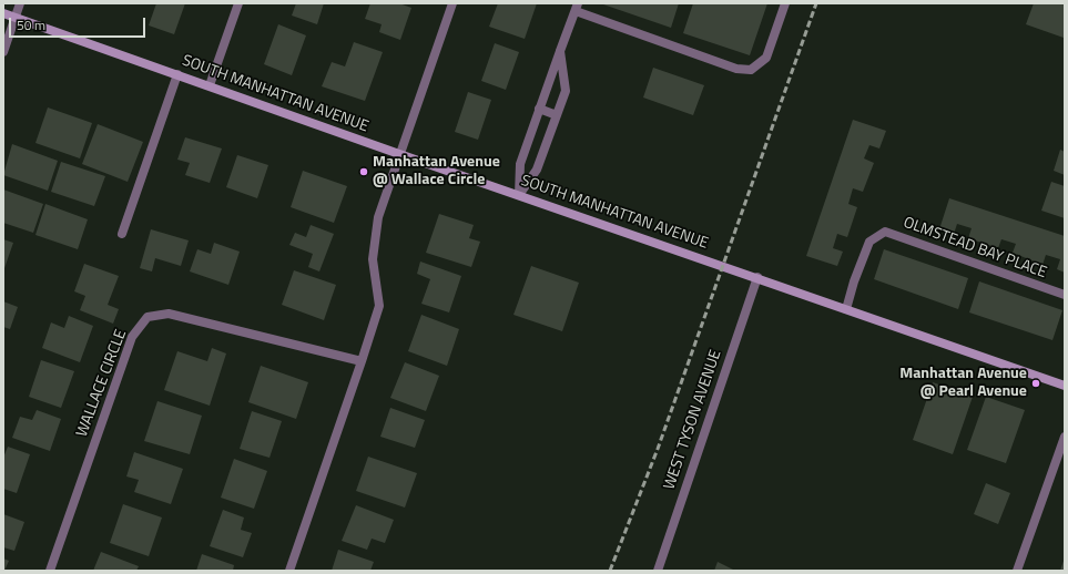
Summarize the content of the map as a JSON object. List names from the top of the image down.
{
  "streets": {
    "street": [
      "SOUTH MANHATTAN AVENUE",
      "OLMSTEAD BAY PLACE",
      "WALLACE CIRCLE",
      "WEST TYSON AVENUE"
    ]
  },
  "crossings": [
    ["SOUTH MANHATTAN AVENUE", "OLMSTEAD BAY PLACE"],
    ["SOUTH MANHATTAN AVENUE", "WEST TYSON AVENUE"]
  ],
  "places": ["Manhattan Avenue @ Wallace Circle", "Manhattan Avenue @ Pearl Avenue"],
  "scale_bar": "50 m"
}
